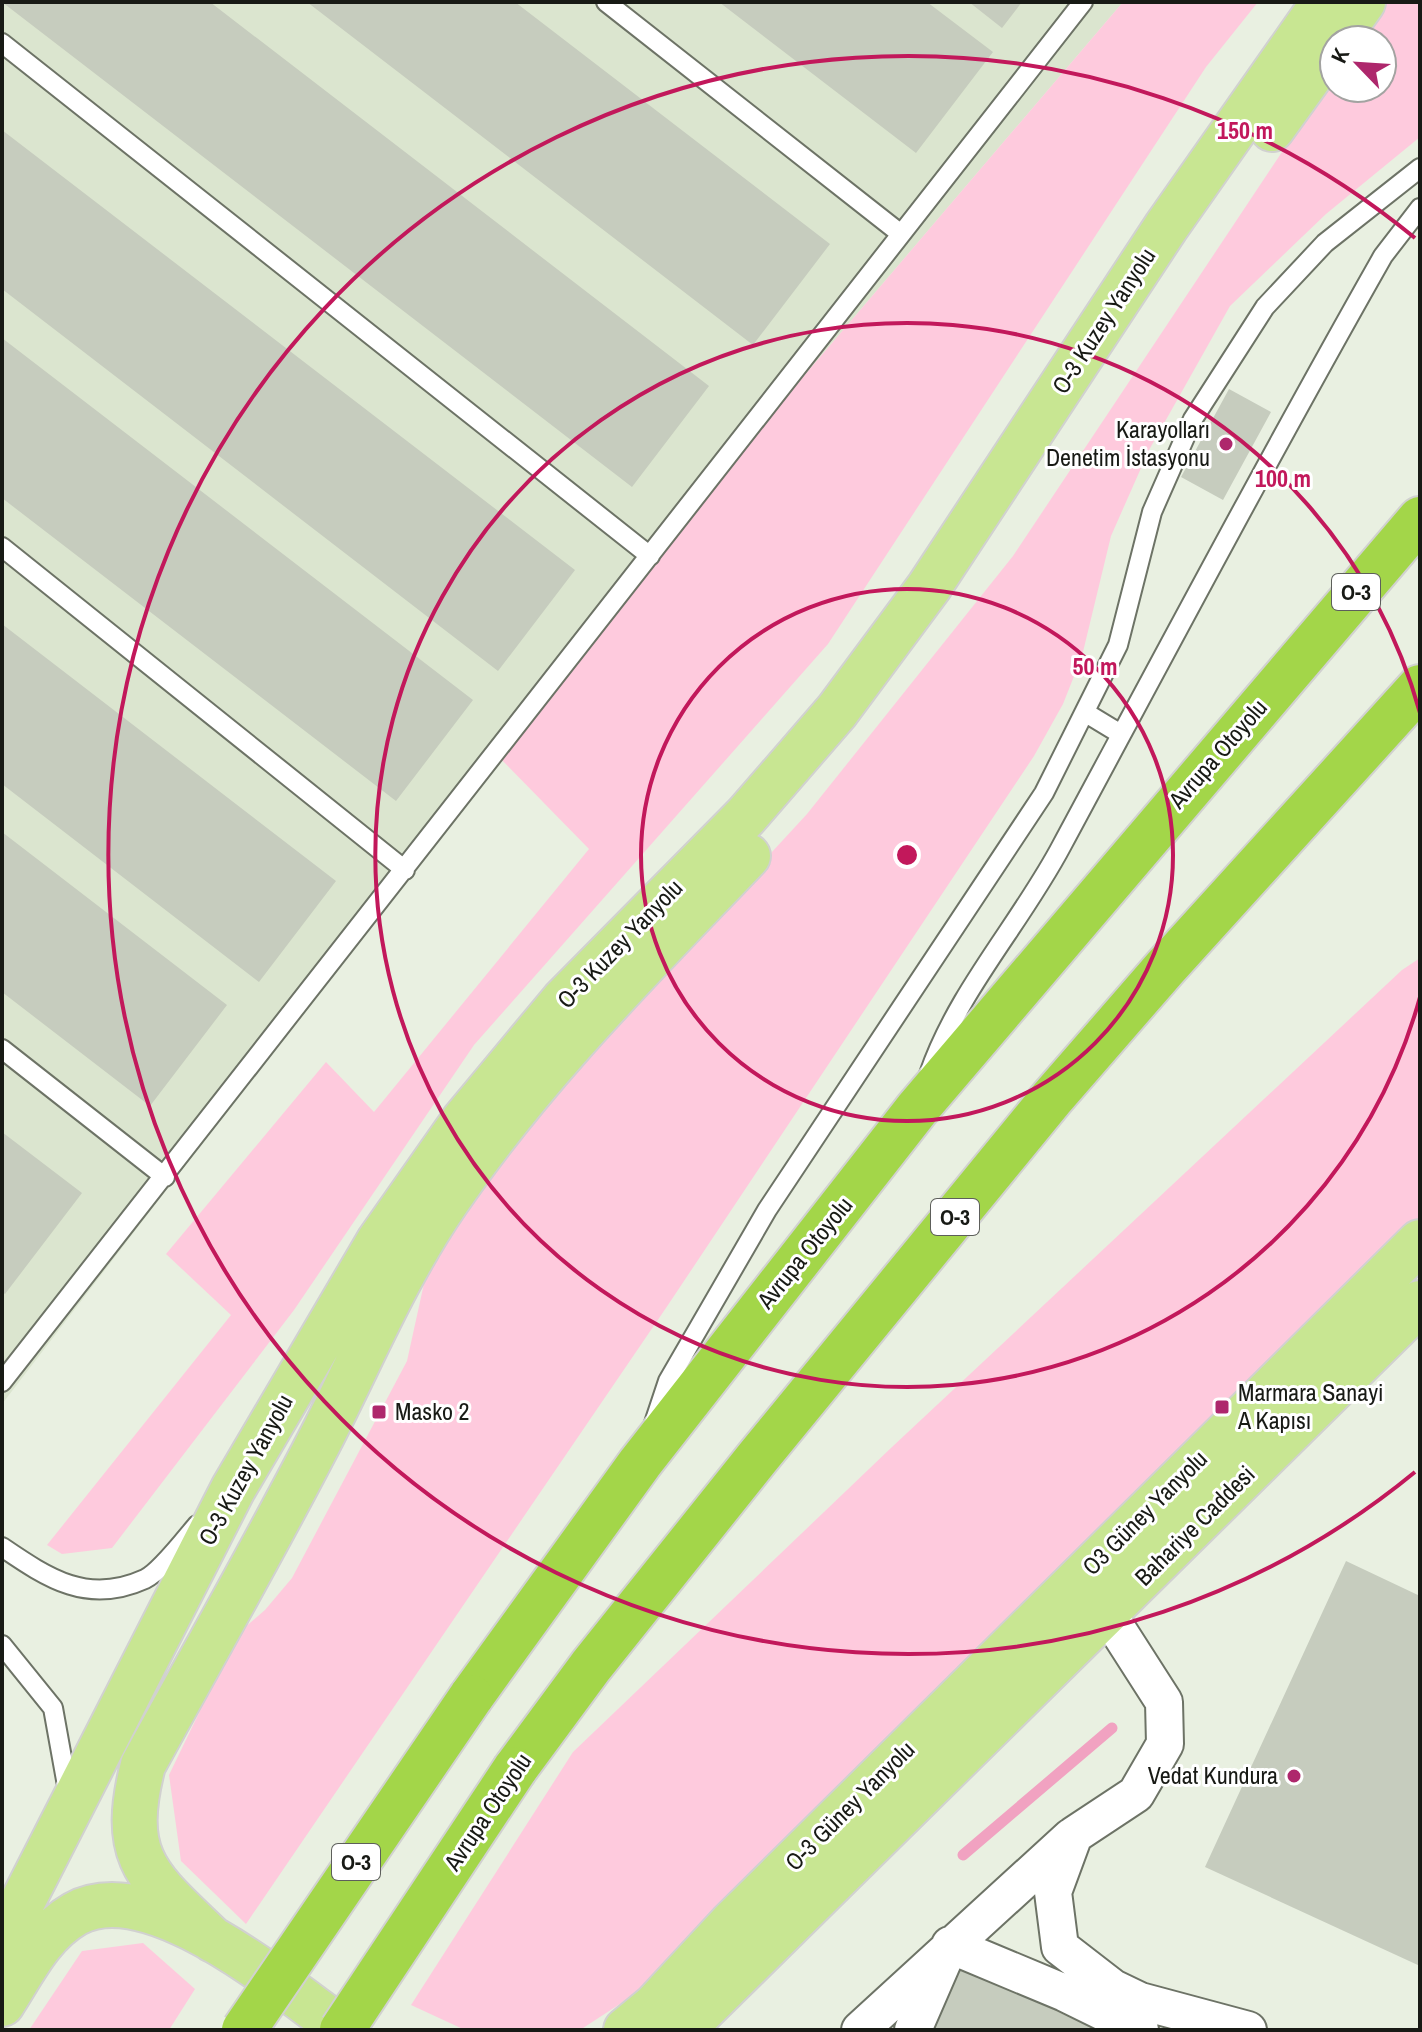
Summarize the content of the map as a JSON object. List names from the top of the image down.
{
  "streets": {
    "highway": ["O-3", "Avrupa Otoyolu"],
    "main road": [
      "O-3 Kuzey Yanyolu",
      "O3 Güney Yanyolu",
      "Bahariye Caddesi",
      "O-3 Güney Yanyolu"
    ]
  },
  "crossings": [
    ["O3 Güney Yanyolu", "O-3 Güney Yanyolu"],
    ["Bahariye Caddesi", "O-3 Güney Yanyolu"]
  ],
  "places": {
    "other": ["Karayolları Denetim İstasyonu", "Vedat Kundura"],
    "transit": ["Marmara Sanayi A Kapısı", "Masko 2"]
  },
  "north": "top left",
  "rings": ["150 m", "100 m", "50 m"]
}
